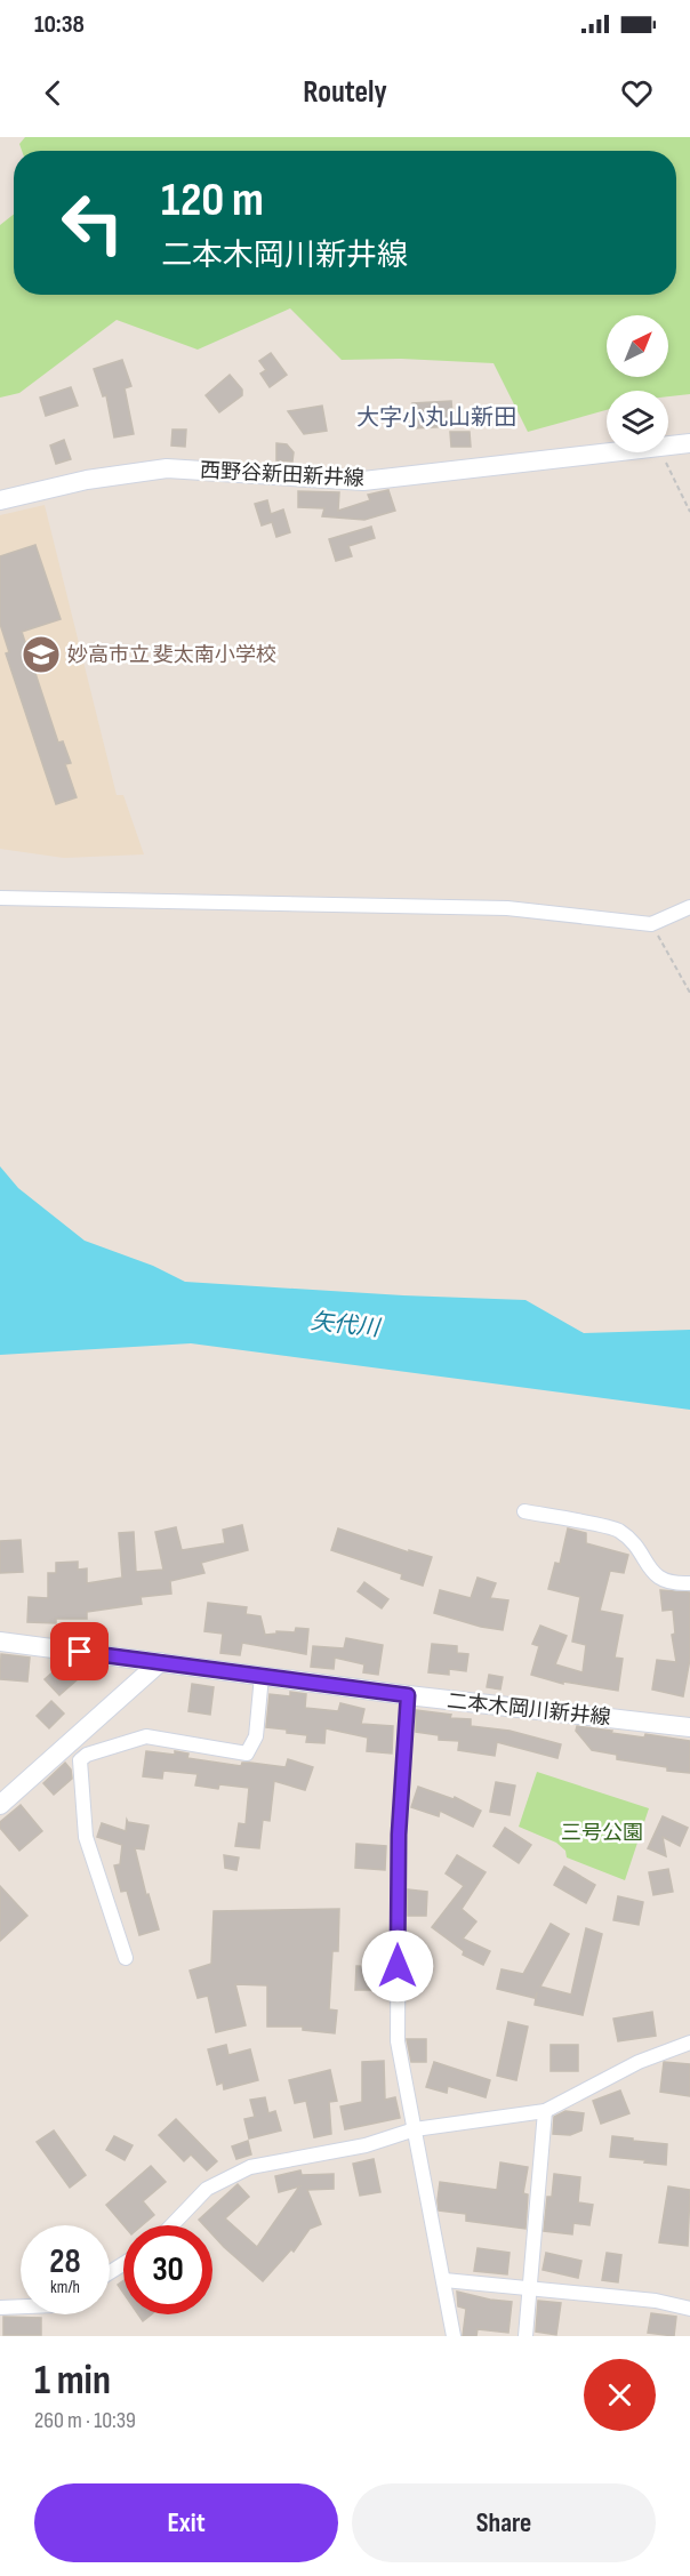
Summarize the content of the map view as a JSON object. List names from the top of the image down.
{
  "streets": {
    "main road": ["西野谷新田新井線", "二本木岡川新井線"]
  },
  "districts": ["大字小丸山新田"],
  "water": ["矢代川"],
  "parks": ["三号公園"],
  "places": {
    "school or university": ["妙高市立 斐太南小学校"]
  },
  "north": "top right",
  "page": {
    "status": "10:38",
    "header": "Routely",
    "turn": ["120 m", "二本木岡川新井線"],
    "speed": "28 km/h",
    "limit": "30",
    "heading": ["1 min", "260 m · 10:39"],
    "buttons": ["Exit", "Share"]
  }
}
